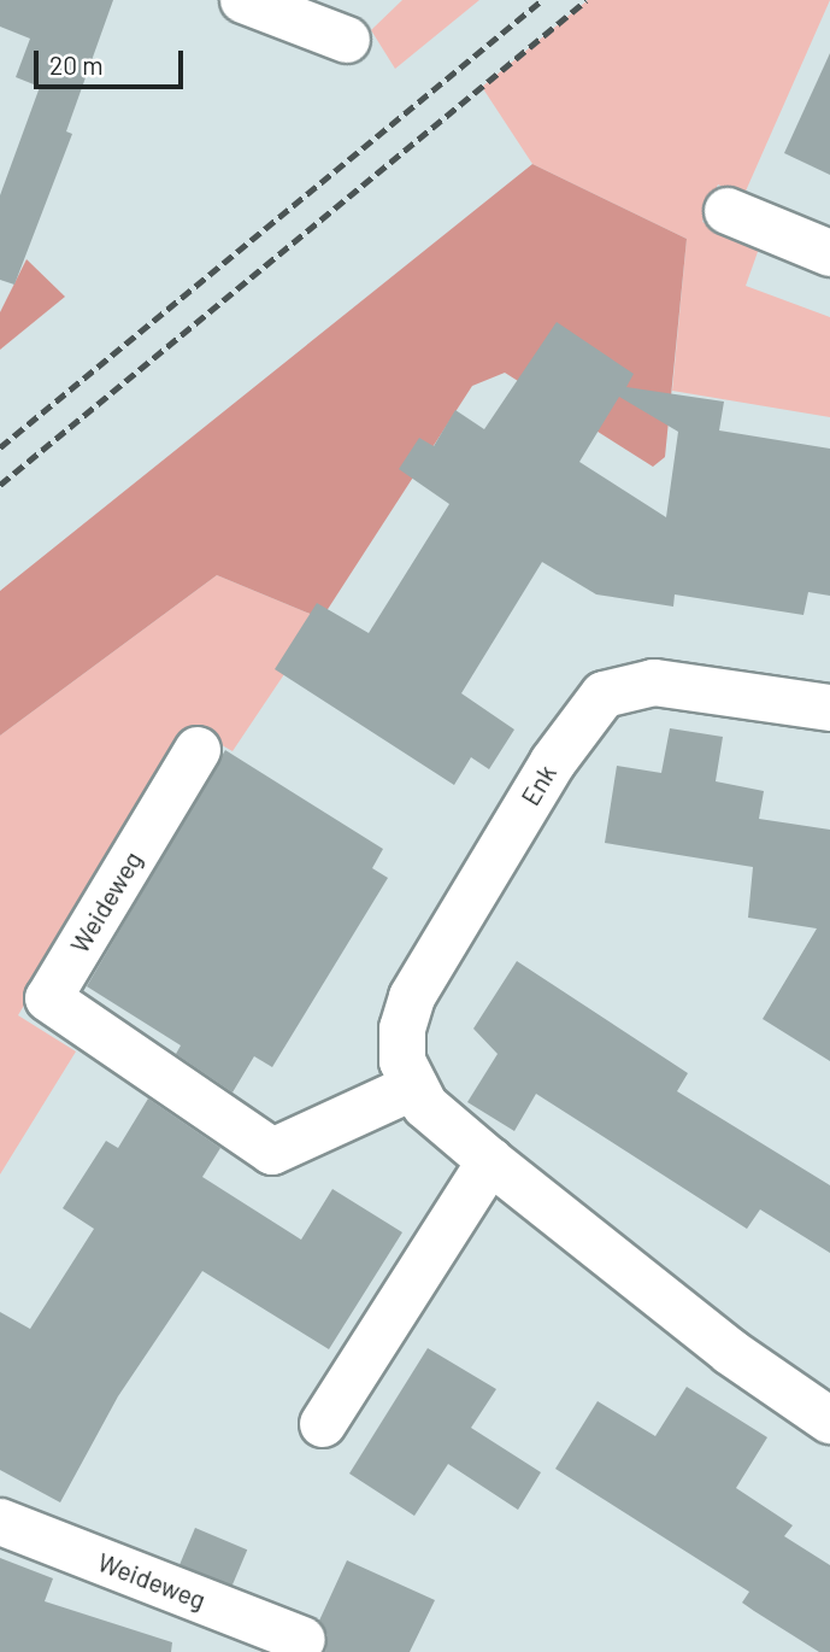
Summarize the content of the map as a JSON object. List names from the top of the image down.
{
  "streets": {
    "street": ["Enk", "Weideweg"]
  },
  "crossings": [
    ["Enk", "Weideweg"]
  ],
  "scale_bar": "20 m"
}
